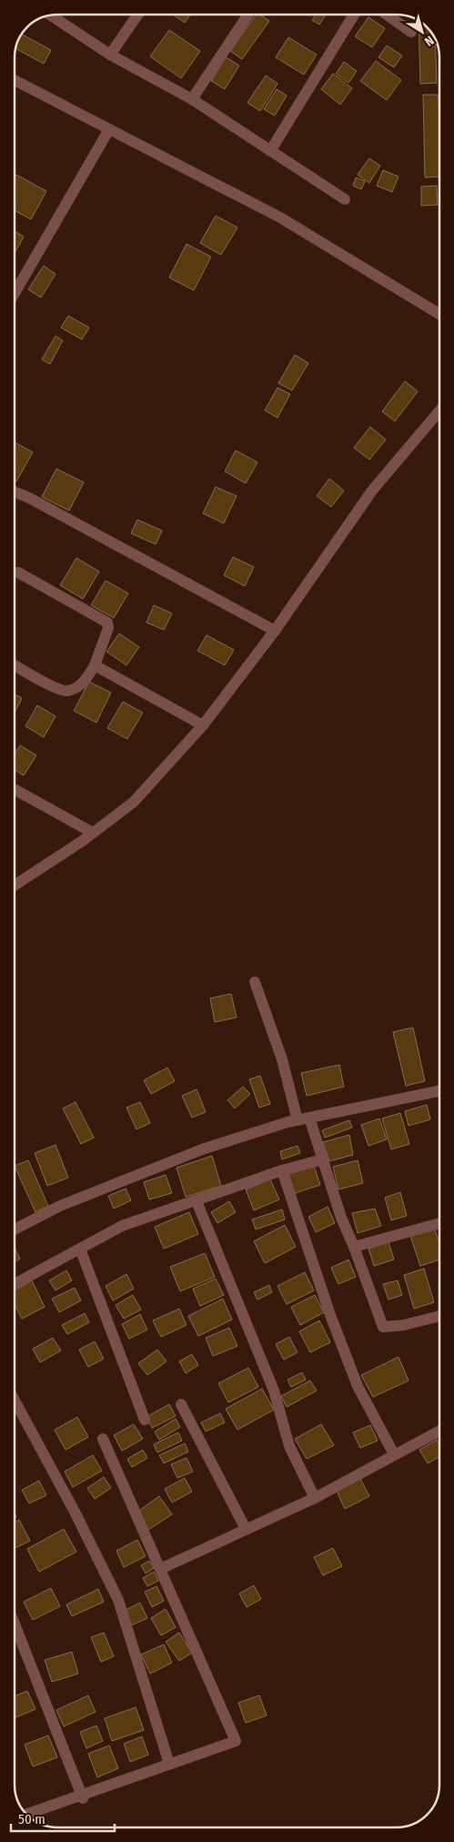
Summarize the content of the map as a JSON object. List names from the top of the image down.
{
  "scale_bar": "50 m",
  "north": "bottom right"
}
